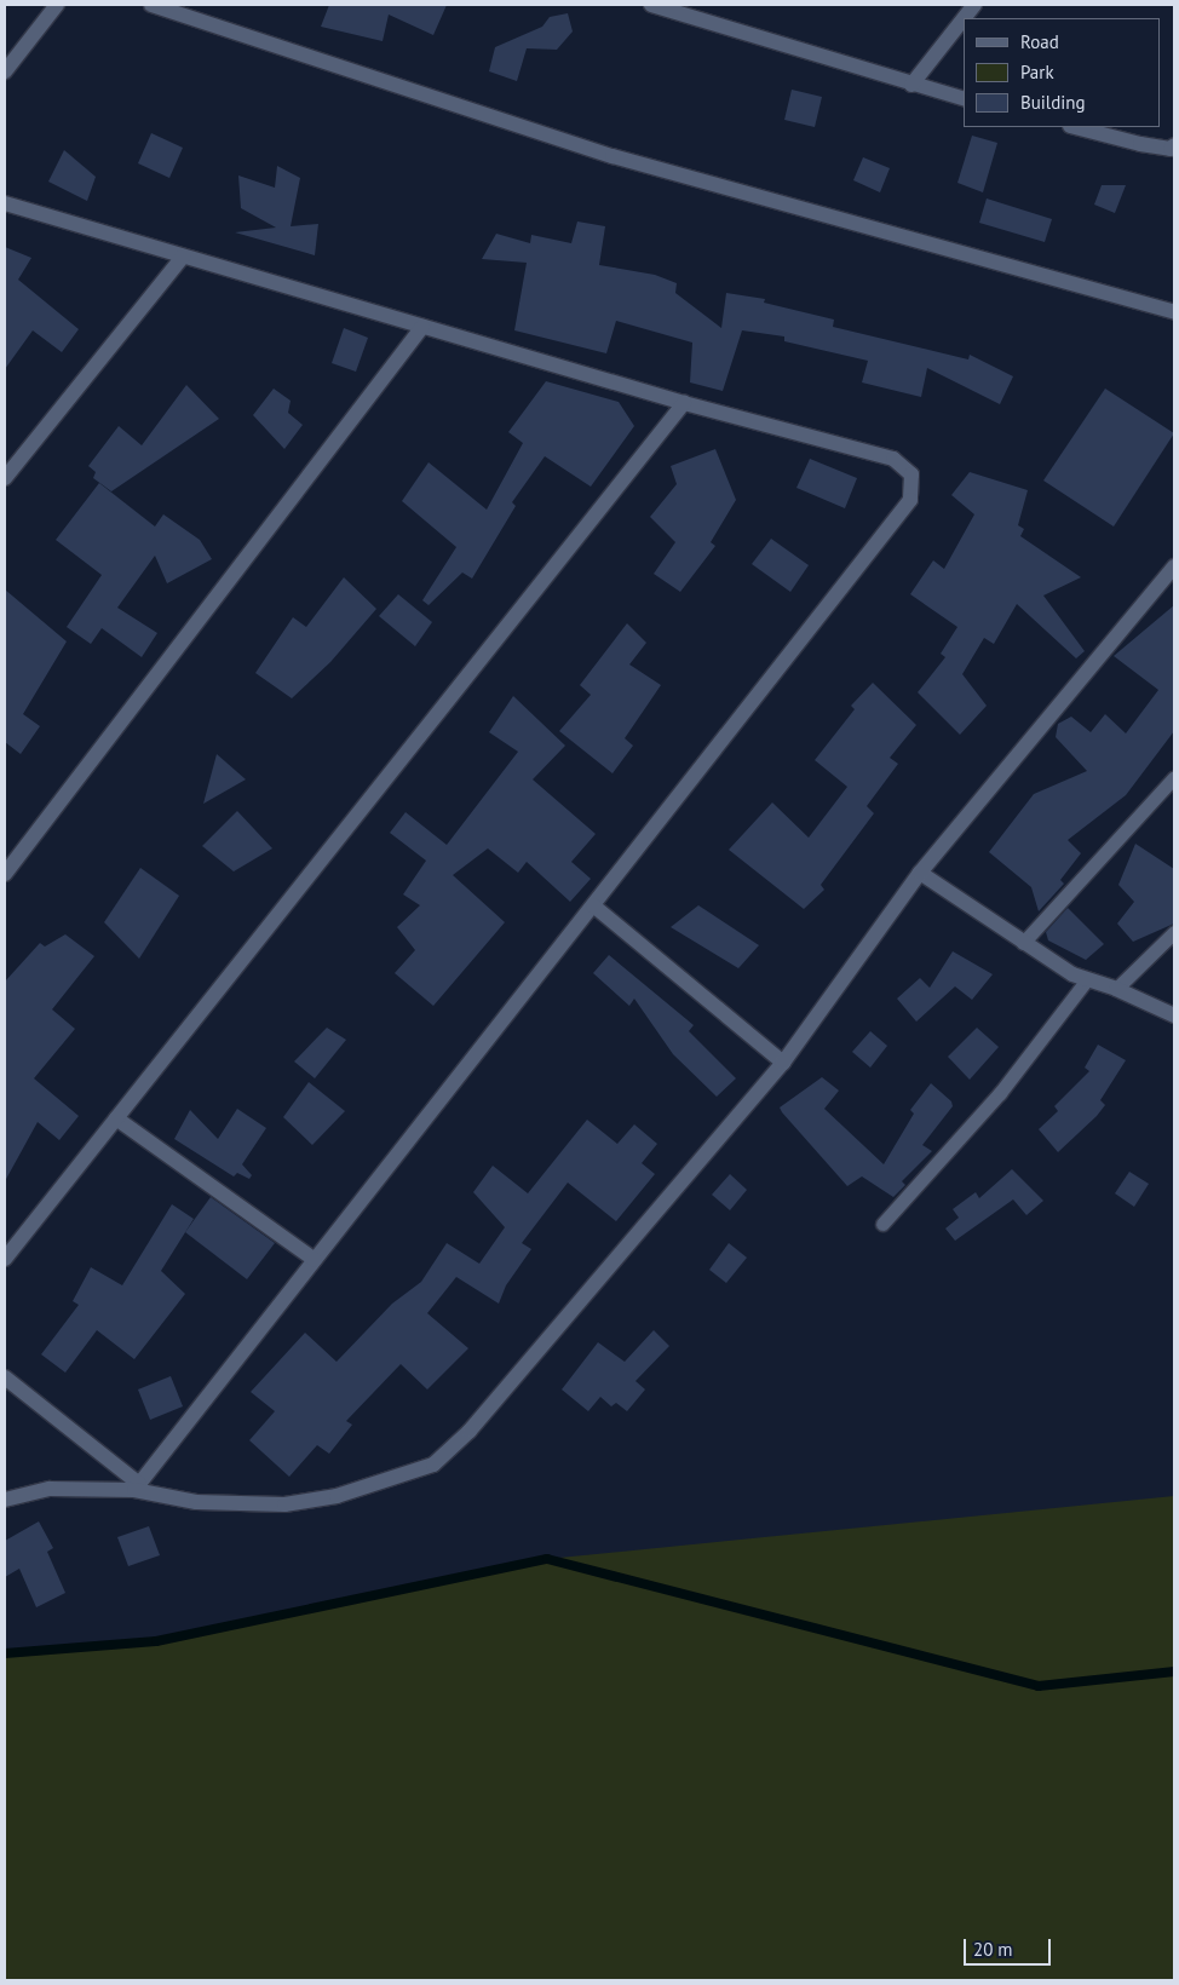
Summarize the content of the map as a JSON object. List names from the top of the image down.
{
  "legend": ["Road", "Park", "Building"],
  "scale_bar": "20 m"
}
